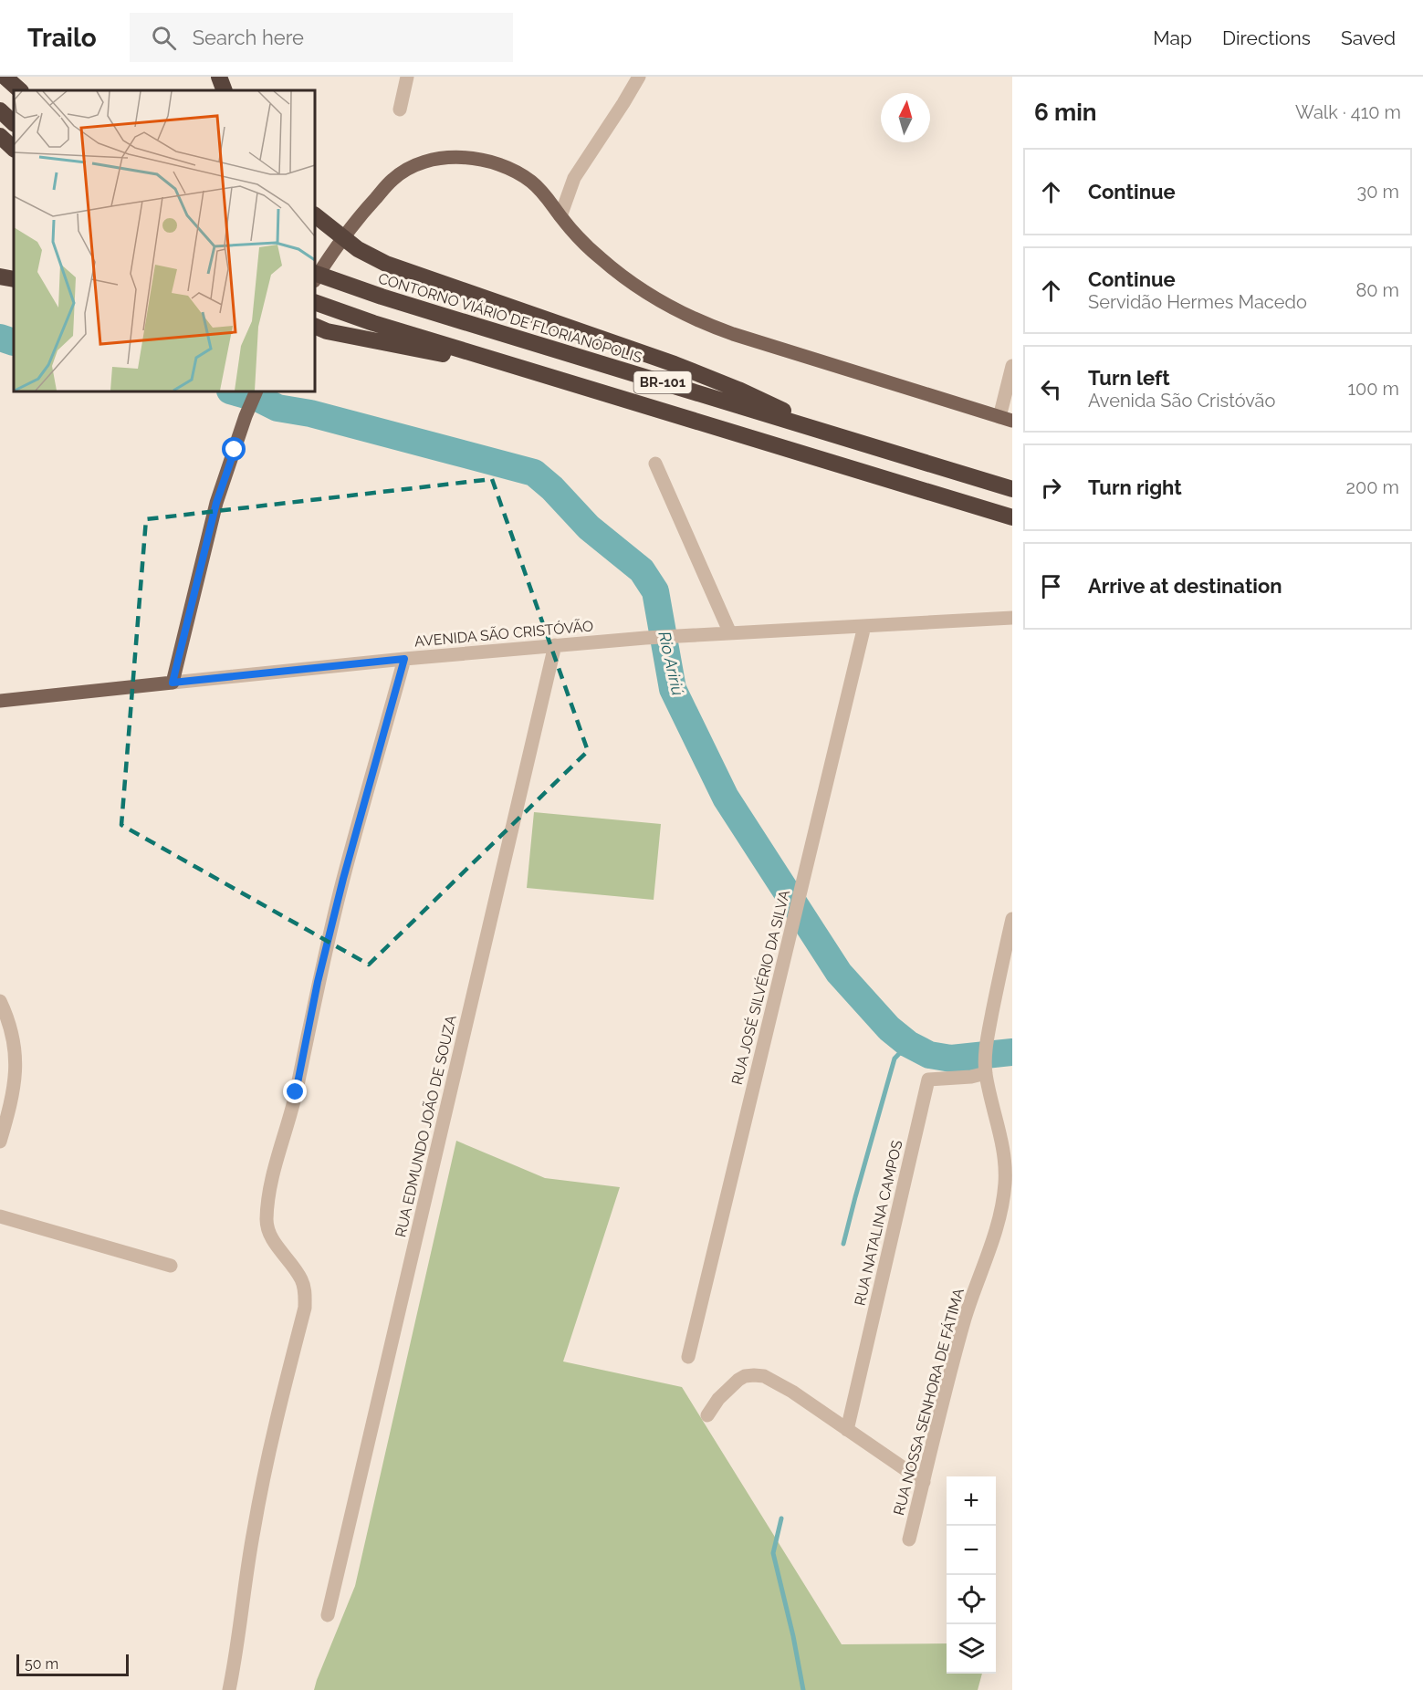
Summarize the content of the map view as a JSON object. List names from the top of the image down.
{
  "streets": {
    "highway": ["CONTORNO VIÁRIO DE FLORIANÓPOLIS", "BR-101"],
    "main road": ["AVENIDA SÃO CRISTÓVÃO"],
    "street": [
      "RUA JOSÉ SILVÉRIO DA SILVA",
      "RUA EDMUNDO JOÃO DE SOUZA",
      "RUA NATALINA CAMPOS",
      "RUA NOSSA SENHORA DE FÁTIMA"
    ]
  },
  "crossings": [
    ["AVENIDA SÃO CRISTÓVÃO", "RUA JOSÉ SILVÉRIO DA SILVA"],
    ["AVENIDA SÃO CRISTÓVÃO", "RUA EDMUNDO JOÃO DE SOUZA"],
    ["RUA NATALINA CAMPOS", "RUA NOSSA SENHORA DE FÁTIMA"]
  ],
  "water": ["Rio Aririú"],
  "scale_bar": "50 m",
  "north": "top",
  "page": {
    "header": "Trailo",
    "search": "Search here",
    "nav": ["Map", "Directions", "Saved"],
    "heading": ["6 min", "Walk · 410 m"],
    "list": [
      ["Continue", "30 m"],
      ["Continue", "Servidão Hermes Macedo", "80 m"],
      ["Turn left", "Avenida São Cristóvão", "100 m"],
      ["Turn right", "200 m"],
      "Arrive at destination"
    ],
    "map_buttons": ["+", "−"],
    "scale": "50 m"
  }
}
